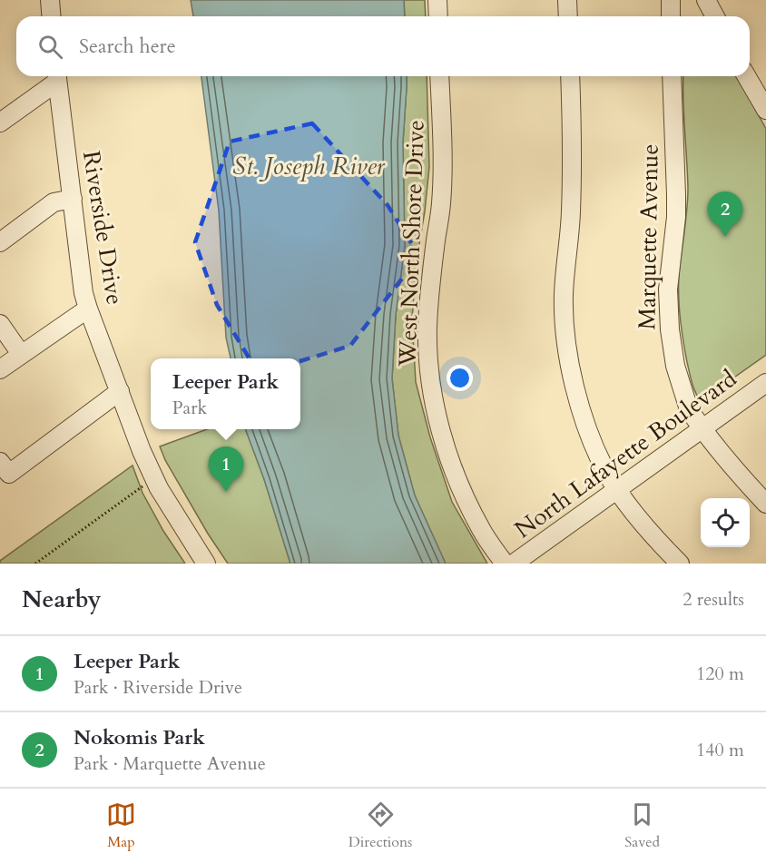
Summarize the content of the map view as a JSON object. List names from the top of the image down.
{
  "streets": {
    "street": [
      "Riverside Drive",
      "Marquette Avenue",
      "West North Shore Drive",
      "North Lafayette Boulevard"
    ]
  },
  "crossings": [
    ["Marquette Avenue", "North Lafayette Boulevard"]
  ],
  "water": ["St. Joseph River"],
  "page": {
    "search": "Search here",
    "pins": ["2", "1"],
    "popup": ["Leeper Park", "Park"],
    "heading": ["Nearby", "2 results"],
    "list": [
      {
        "mark": "1",
        "name": "Leeper Park",
        "note": "Park · Riverside Drive",
        "value": "120 m"
      },
      {
        "mark": "2",
        "name": "Nokomis Park",
        "note": "Park · Marquette Avenue",
        "value": "140 m"
      }
    ],
    "nav": ["Map", "Directions", "Saved"]
  }
}
